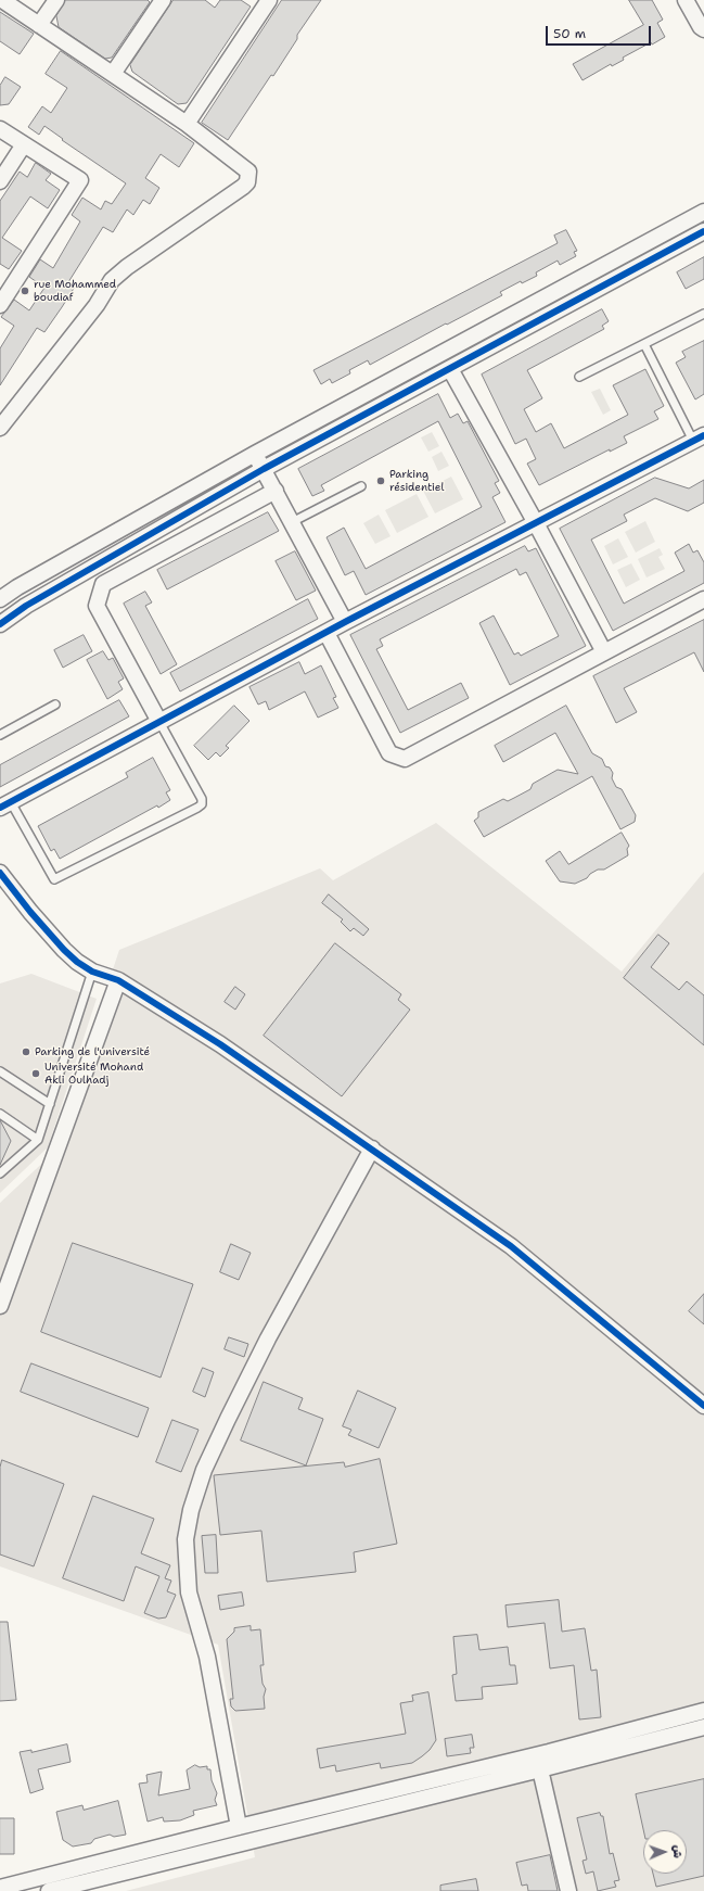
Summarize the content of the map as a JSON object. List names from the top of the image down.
{
  "places": [
    "rue Mohammed boudiaf",
    "Parking résidentiel",
    "Parking de l'université",
    "Université Mohand Akli Oulhadj"
  ],
  "scale_bar": "50 m",
  "north": "right"
}
